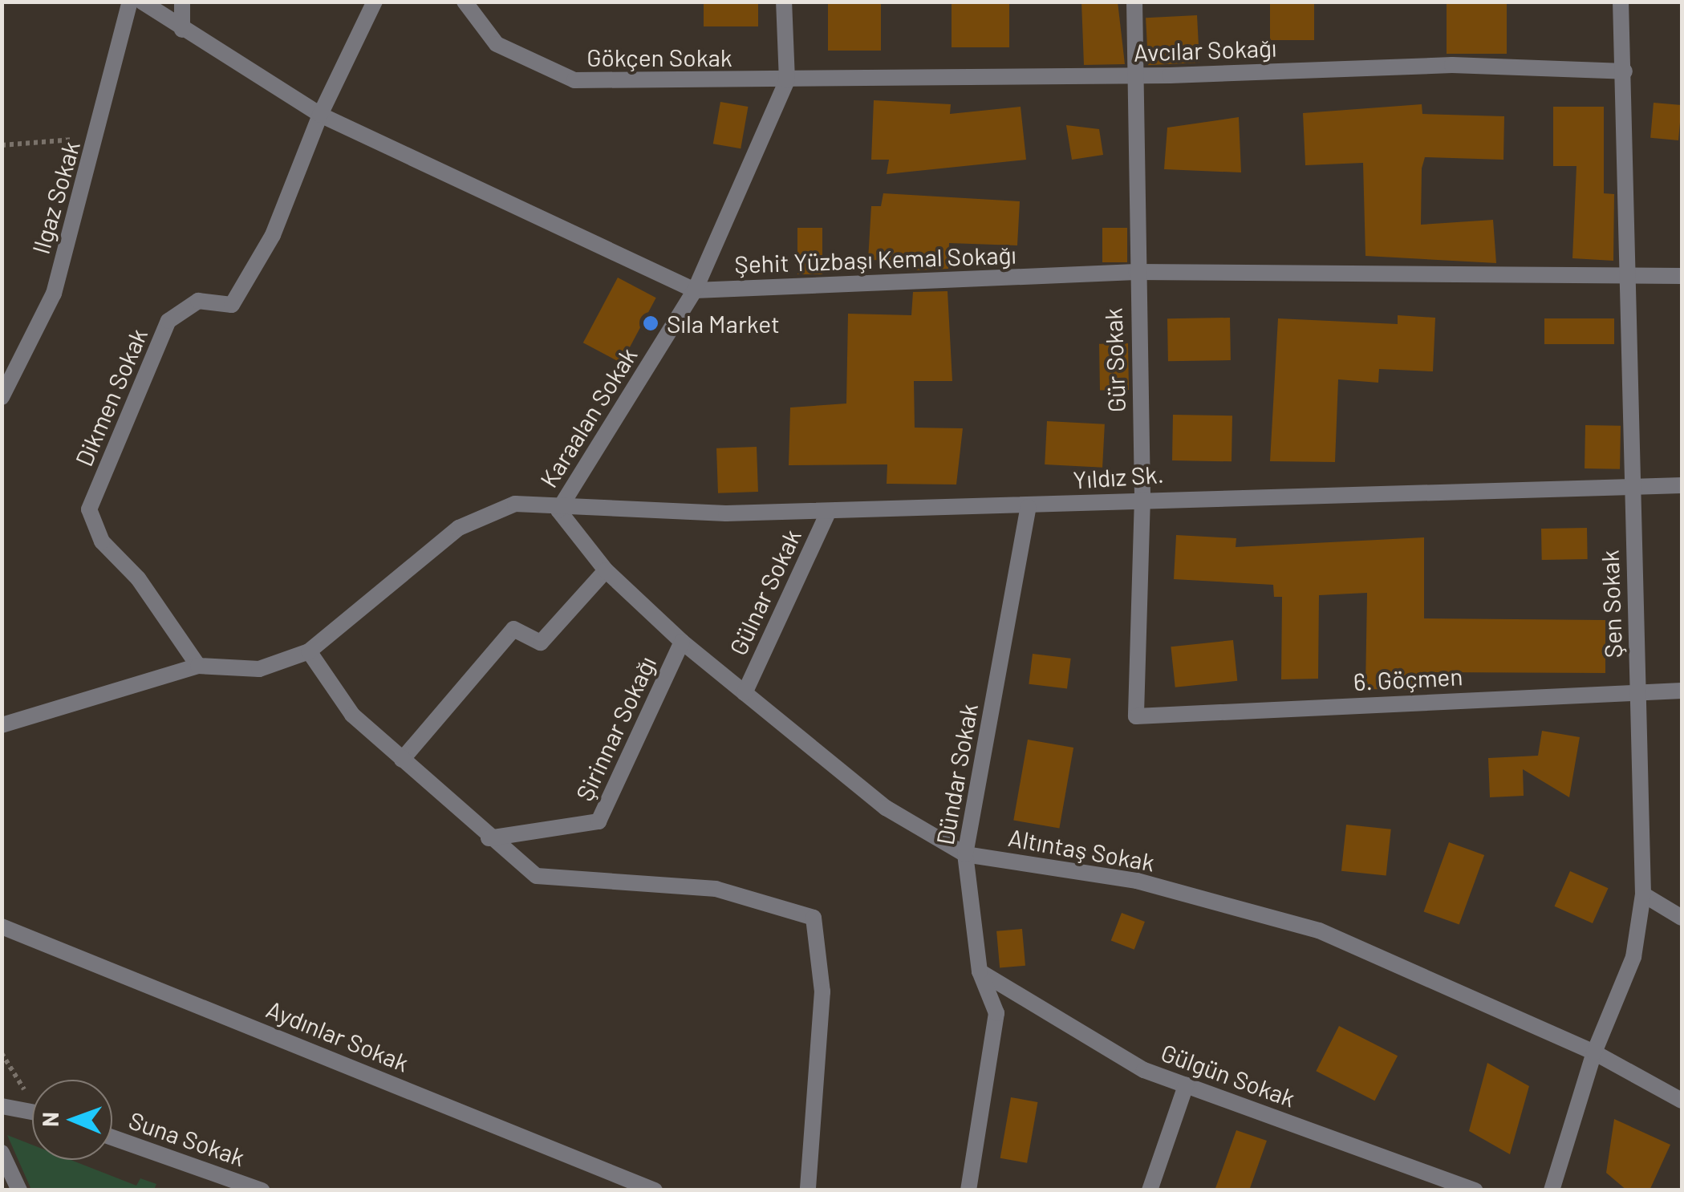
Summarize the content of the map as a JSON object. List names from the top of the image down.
{
  "streets": {
    "street": [
      "Avcılar Sokağı",
      "Gökçen Sokak",
      "Ilgaz Sokak",
      "Şehit Yüzbaşı Kemal Sokağı",
      "Gür Sokak",
      "Dikmen Sokak",
      "Karaalan Sokak",
      "Yıldız Sk.",
      "Gülnar Sokak",
      "Şen Sokak",
      "6. Göçmen",
      "Şirinnar Sokağı",
      "Dündar Sokak",
      "Altıntaş Sokak",
      "Aydınlar Sokak",
      "Gülgün Sokak",
      "Suna Sokak"
    ]
  },
  "crossings": [
    ["Avcılar Sokağı", "Gökçen Sokak"],
    ["Avcılar Sokağı", "Gür Sokak"],
    ["Avcılar Sokağı", "Karaalan Sokak"],
    ["Avcılar Sokağı", "Şen Sokak"],
    ["Gökçen Sokak", "Karaalan Sokak"],
    ["Şehit Yüzbaşı Kemal Sokağı", "Gür Sokak"],
    ["Şehit Yüzbaşı Kemal Sokağı", "Dikmen Sokak"],
    ["Şehit Yüzbaşı Kemal Sokağı", "Karaalan Sokak"],
    ["Şehit Yüzbaşı Kemal Sokağı", "Şen Sokak"],
    ["Gür Sokak", "Yıldız Sk."],
    ["Gür Sokak", "6. Göçmen"],
    ["Dikmen Sokak", "Karaalan Sokak"],
    ["Karaalan Sokak", "Yıldız Sk."],
    ["Karaalan Sokak", "Altıntaş Sokak"],
    ["Yıldız Sk.", "Gülnar Sokak"],
    ["Yıldız Sk.", "Şen Sokak"],
    ["Yıldız Sk.", "Dündar Sokak"],
    ["Yıldız Sk.", "Altıntaş Sokak"],
    ["Gülnar Sokak", "Altıntaş Sokak"],
    ["Şen Sokak", "6. Göçmen"],
    ["Şen Sokak", "Altıntaş Sokak"],
    ["Şirinnar Sokağı", "Altıntaş Sokak"],
    ["Dündar Sokak", "Altıntaş Sokak"],
    ["Dündar Sokak", "Gülgün Sokak"]
  ],
  "places": ["Sıla Market"],
  "north": "left"
}
